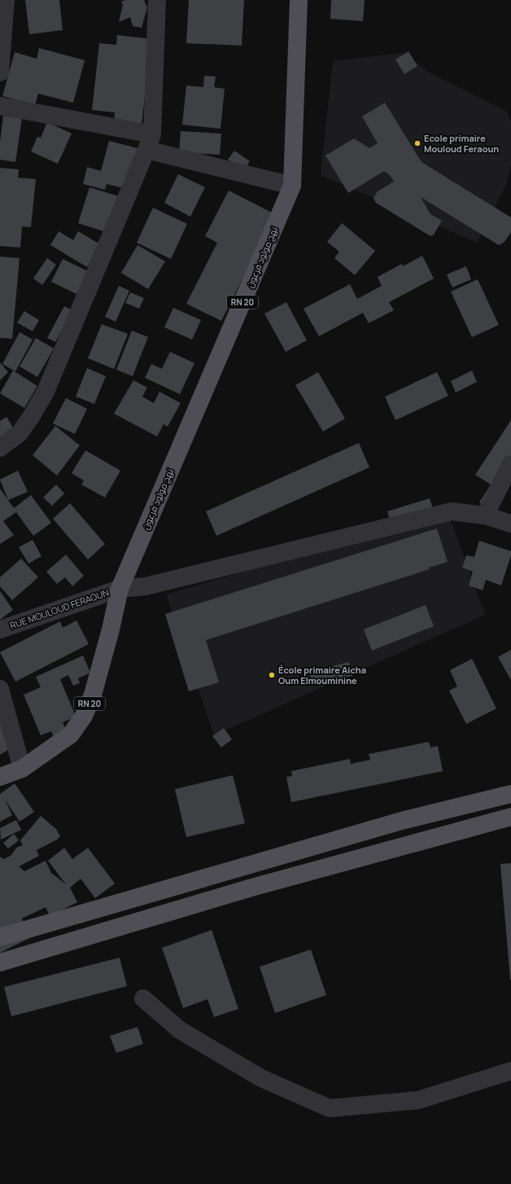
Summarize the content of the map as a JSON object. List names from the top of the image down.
{
  "streets": {
    "main road": ["نهج مولود فرعون", "RN 20"],
    "street": ["RUE MOULOUD FERAOUN"]
  },
  "crossings": [
    ["نهج مولود فرعون", "RN 20"],
    ["نهج مولود فرعون", "RUE MOULOUD FERAOUN"],
    ["RN 20", "RUE MOULOUD FERAOUN"]
  ],
  "places": ["Ecole primaire Mouloud Feraoun", "École primaire Aicha Oum Elmouminine"]
}
